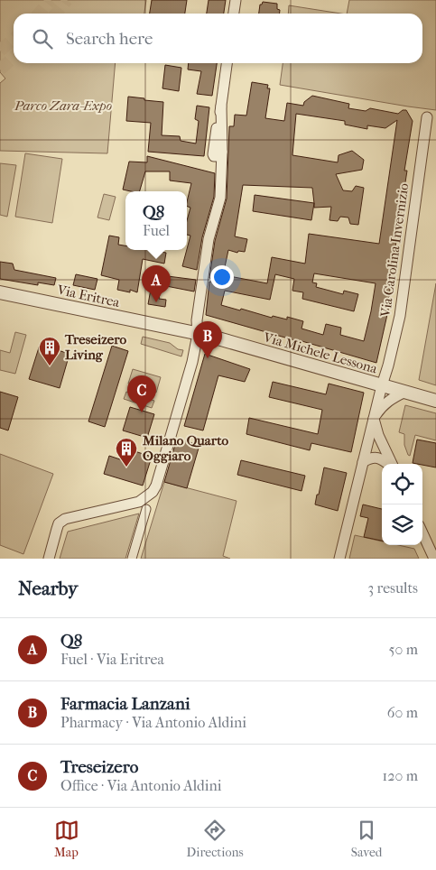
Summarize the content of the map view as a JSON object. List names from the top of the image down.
{
  "streets": {
    "street": ["Via Carolina Invernizio", "Via Eritrea", "Via Michele Lessona"]
  },
  "crossings": [
    ["Via Carolina Invernizio", "Via Michele Lessona"],
    ["Via Eritrea", "Via Michele Lessona"]
  ],
  "parks": ["Parco Zara-Expo"],
  "places": {
    "building": ["Treseizero Living", "Milano Quarto Oggiaro"]
  },
  "page": {
    "search": "Search here",
    "popup": ["Q8", "Fuel"],
    "pins": ["A", "B", "C"],
    "heading": ["Nearby", "3 results"],
    "list": [
      {
        "mark": "A",
        "name": "Q8",
        "note": "Fuel · Via Eritrea",
        "value": "50 m"
      },
      {
        "mark": "B",
        "name": "Farmacia Lanzani",
        "note": "Pharmacy · Via Antonio Aldini",
        "value": "60 m"
      },
      {
        "mark": "C",
        "name": "Treseizero",
        "note": "Office · Via Antonio Aldini",
        "value": "120 m"
      }
    ],
    "nav": ["Map", "Directions", "Saved"]
  }
}
